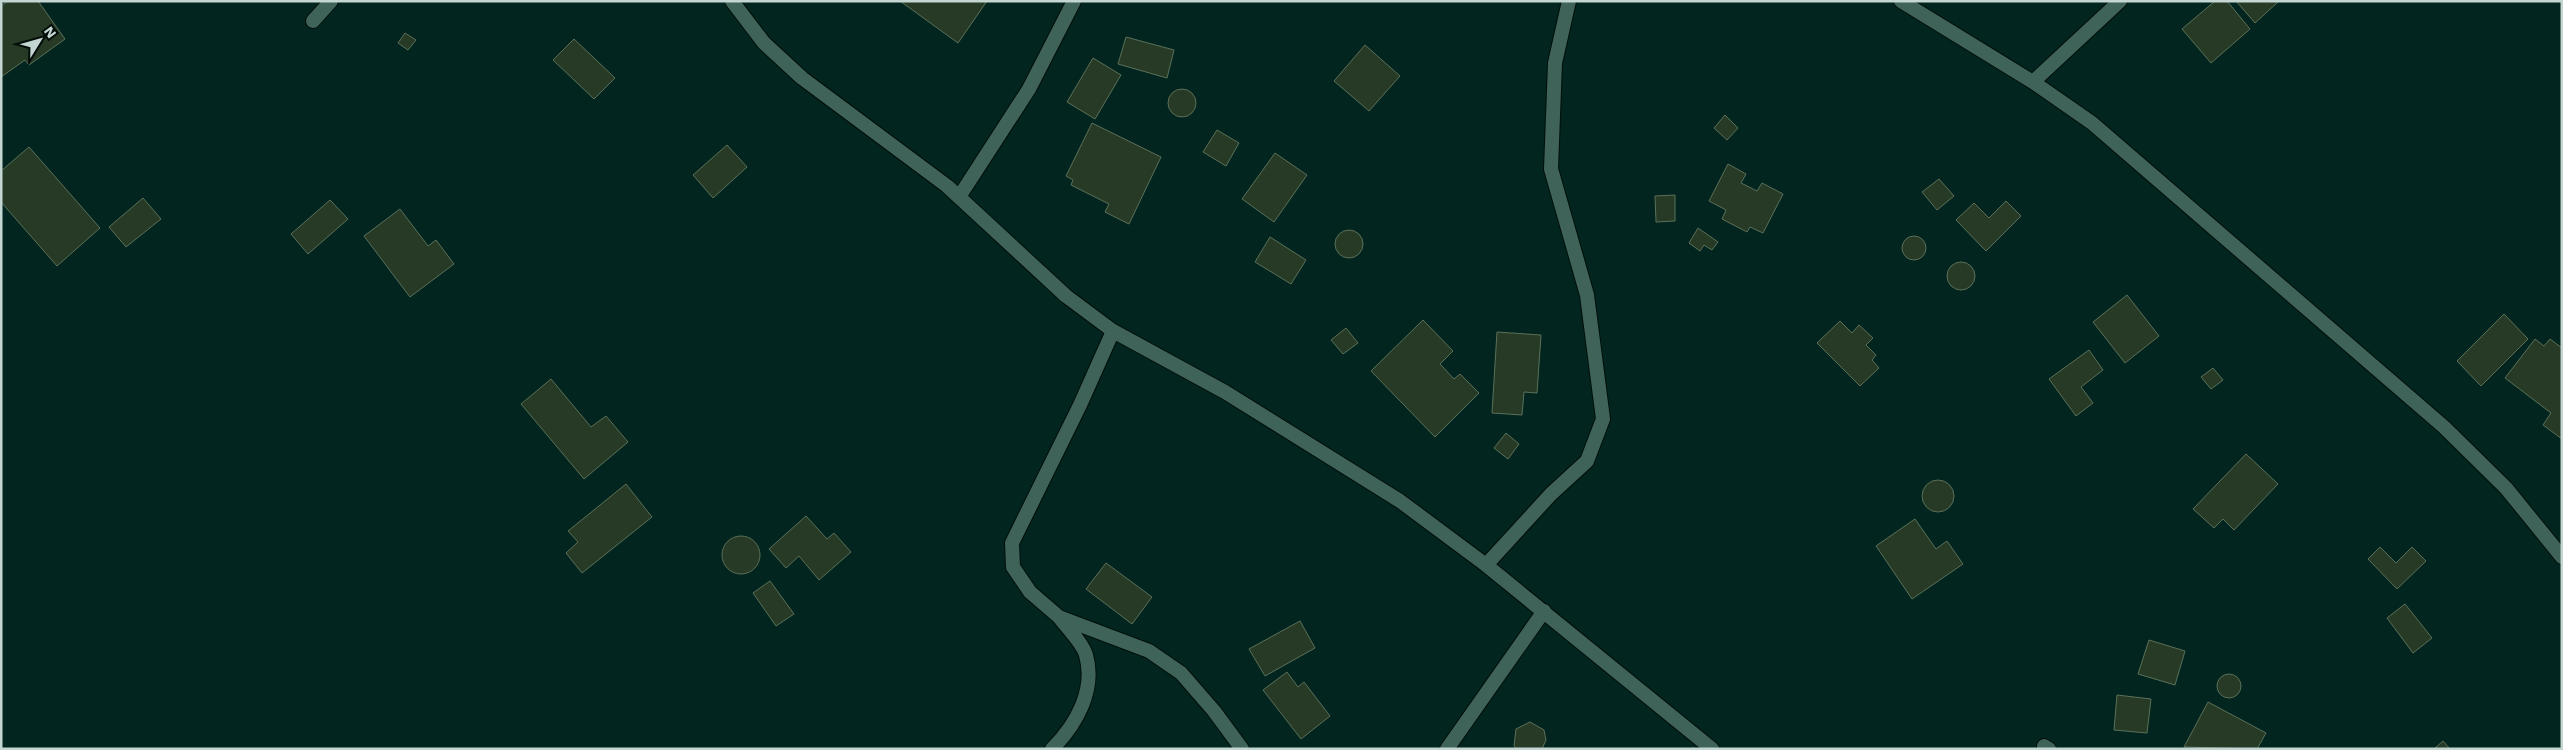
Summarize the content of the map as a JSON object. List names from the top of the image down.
{
  "north": "top right"
}
